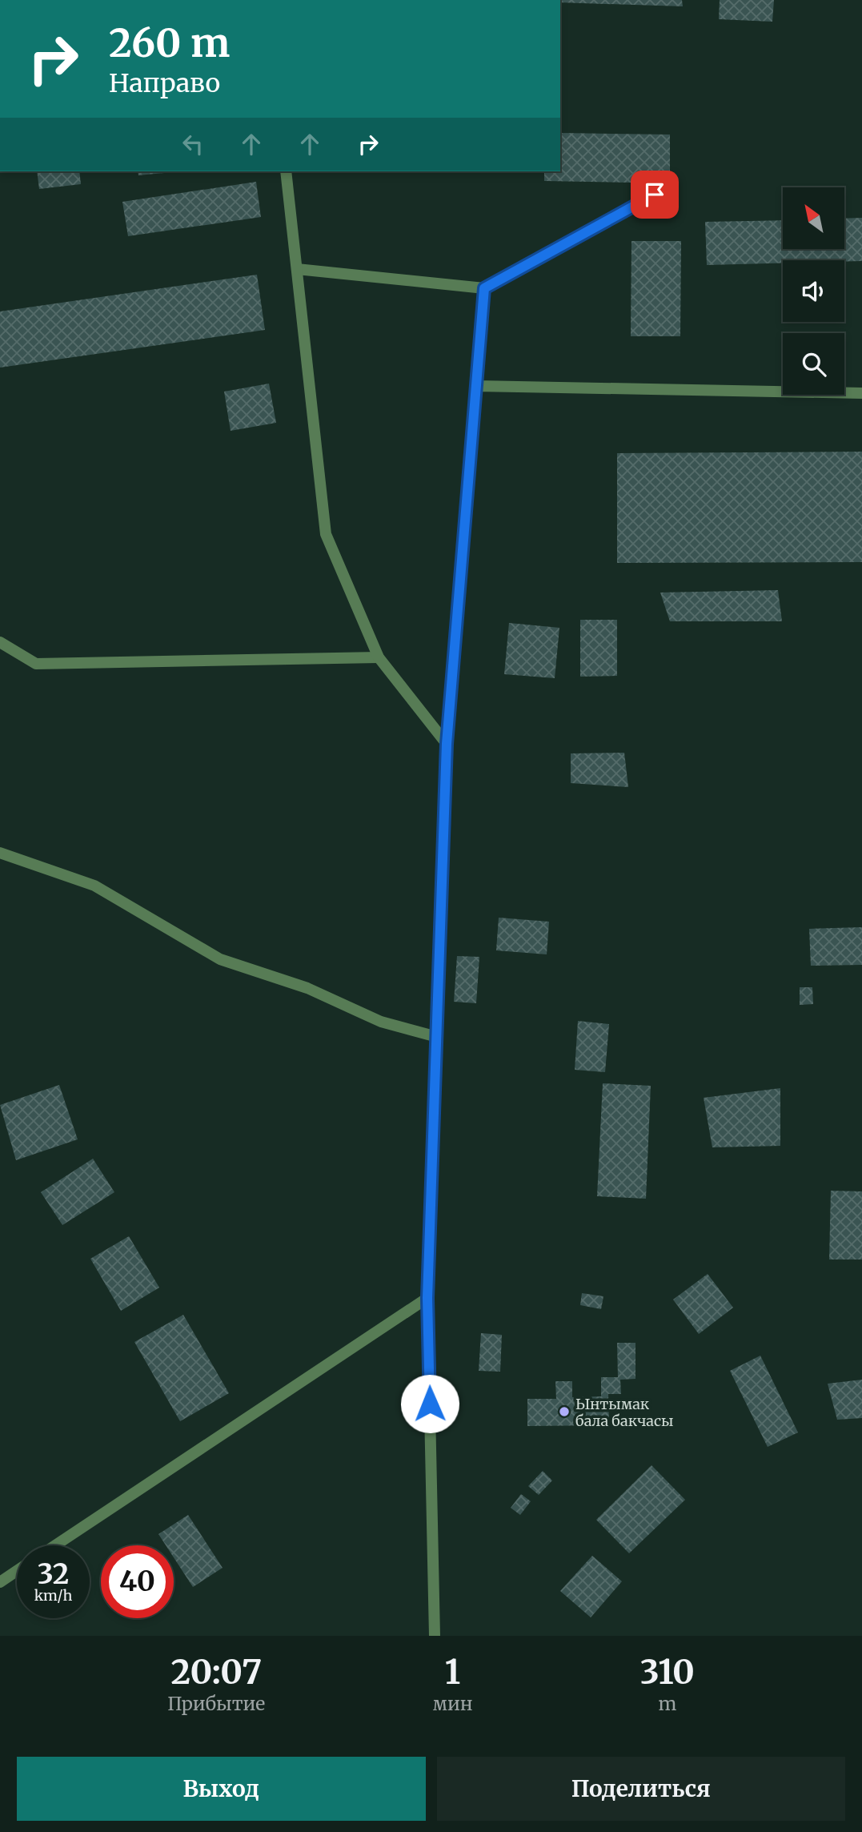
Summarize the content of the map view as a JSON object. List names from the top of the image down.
{
  "places": ["Ынтымак бала бакчасы"],
  "north": "top left",
  "page": {
    "turn": ["260 m", "Направо"],
    "speed": "32 km/h",
    "limit": "40",
    "eta": [
      "20:07",
      "Прибытие",
      "1",
      "мин",
      "310",
      "m"
    ],
    "buttons": ["Выход", "Поделиться"]
  }
}
